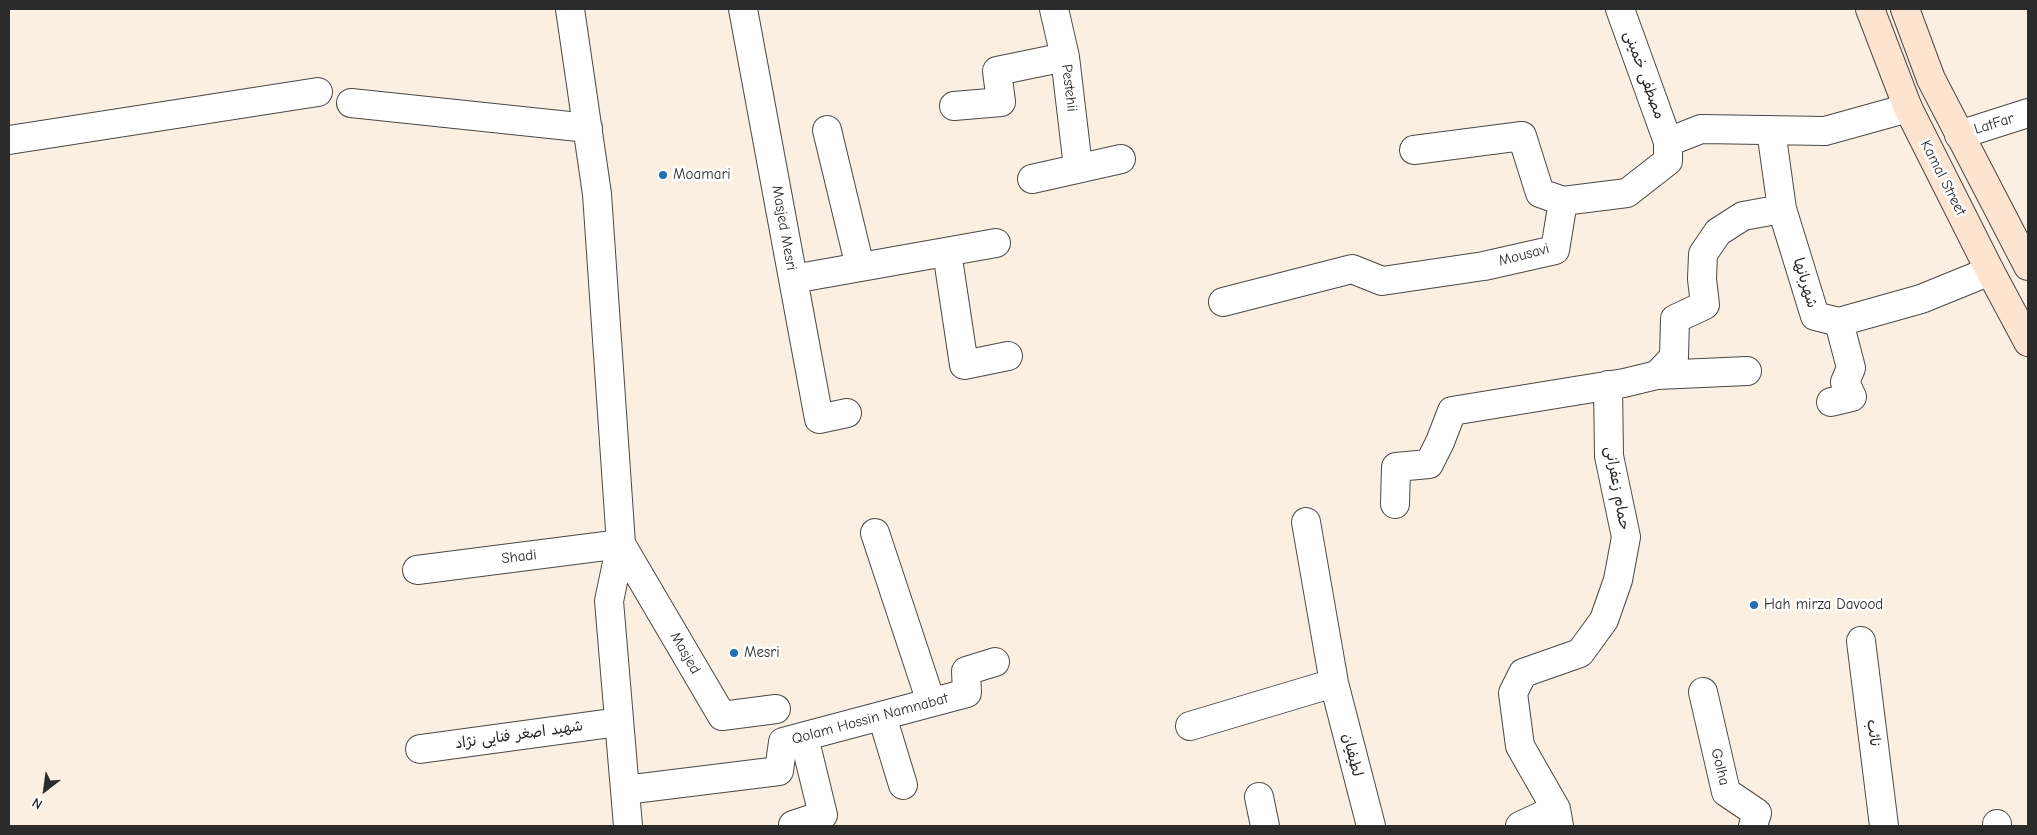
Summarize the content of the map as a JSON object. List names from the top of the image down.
{
  "streets": {
    "main road": ["Kamal Street"],
    "street": [
      "مصطفی خمینی",
      "Pestehii",
      "LatFar",
      "Masjed Mesri",
      "Mousavi",
      "شهربانها",
      "حمام زعفرانی",
      "Shadi",
      "Masjed",
      "Qolam Hossin Namnabat",
      "نائب",
      "شهید اصغر فنایی نژاد",
      "لطیفیان",
      "Golha"
    ]
  },
  "crossings": [
    ["Shadi", "Masjed"]
  ],
  "places": ["Moamari", "Hah mirza Davood", "Mesri"],
  "north": "bottom left"
}
